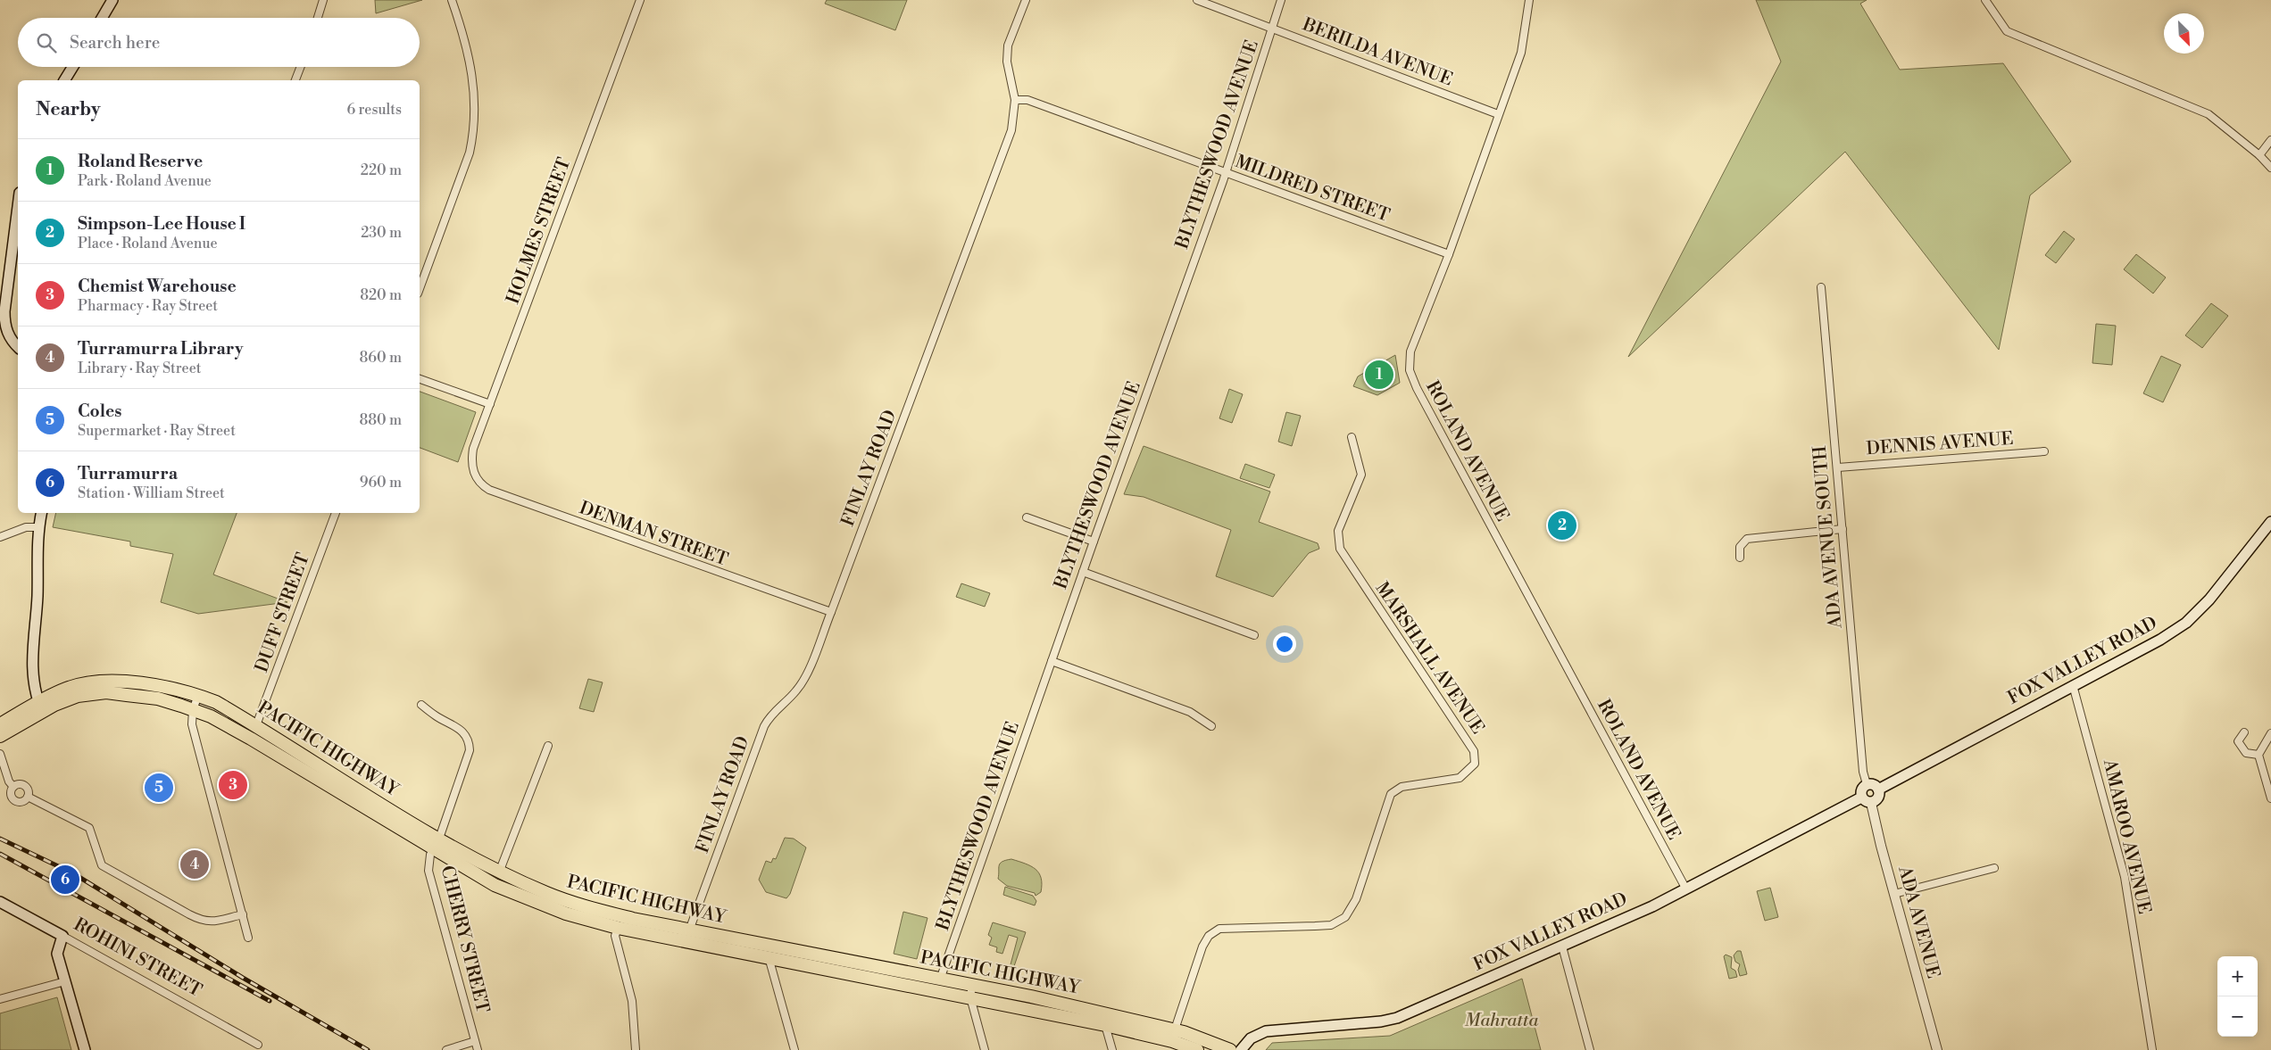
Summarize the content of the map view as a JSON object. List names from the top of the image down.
{
  "streets": {
    "highway": ["PACIFIC HIGHWAY"],
    "main road": ["FOX VALLEY ROAD", "ROHINI STREET"],
    "street": [
      "BERILDA AVENUE",
      "BLYTHESWOOD AVENUE",
      "MILDRED STREET",
      "HOLMES STREET",
      "DENNIS AVENUE",
      "ROLAND AVENUE",
      "FINLAY ROAD",
      "DENMAN STREET",
      "ADA AVENUE SOUTH",
      "DUFF STREET",
      "MARSHALL AVENUE",
      "AMAROO AVENUE",
      "ADA AVENUE",
      "CHERRY STREET"
    ]
  },
  "crossings": [
    ["BERILDA AVENUE", "BLYTHESWOOD AVENUE"],
    ["BERILDA AVENUE", "ROLAND AVENUE"],
    ["BLYTHESWOOD AVENUE", "MILDRED STREET"],
    ["BLYTHESWOOD AVENUE", "PACIFIC HIGHWAY"],
    ["MILDRED STREET", "ROLAND AVENUE"],
    ["MILDRED STREET", "FINLAY ROAD"],
    ["HOLMES STREET", "DENMAN STREET"],
    ["DENNIS AVENUE", "ADA AVENUE SOUTH"],
    ["ROLAND AVENUE", "FOX VALLEY ROAD"],
    ["FINLAY ROAD", "DENMAN STREET"],
    ["FINLAY ROAD", "PACIFIC HIGHWAY"],
    ["ADA AVENUE SOUTH", "FOX VALLEY ROAD"],
    ["ADA AVENUE SOUTH", "ADA AVENUE"],
    ["DUFF STREET", "PACIFIC HIGHWAY"],
    ["MARSHALL AVENUE", "PACIFIC HIGHWAY"],
    ["FOX VALLEY ROAD", "AMAROO AVENUE"],
    ["FOX VALLEY ROAD", "ADA AVENUE"],
    ["PACIFIC HIGHWAY", "CHERRY STREET"]
  ],
  "parks": ["Mahratta"],
  "north": "bottom right",
  "page": {
    "search": "Search here",
    "heading": ["Nearby", "6 results"],
    "list": [
      {
        "mark": "1",
        "name": "Roland Reserve",
        "note": "Park · Roland Avenue",
        "value": "220 m"
      },
      {
        "mark": "2",
        "name": "Simpson-Lee House I",
        "note": "Place · Roland Avenue",
        "value": "230 m"
      },
      {
        "mark": "3",
        "name": "Chemist Warehouse",
        "note": "Pharmacy · Ray Street",
        "value": "820 m"
      },
      {
        "mark": "4",
        "name": "Turramurra Library",
        "note": "Library · Ray Street",
        "value": "860 m"
      },
      {
        "mark": "5",
        "name": "Coles",
        "note": "Supermarket · Ray Street",
        "value": "880 m"
      },
      {
        "mark": "6",
        "name": "Turramurra",
        "note": "Station · William Street",
        "value": "960 m"
      }
    ],
    "pins": [
      "1",
      "2",
      "3",
      "5",
      "4",
      "6"
    ],
    "map_buttons": ["+", "−"]
  }
}
